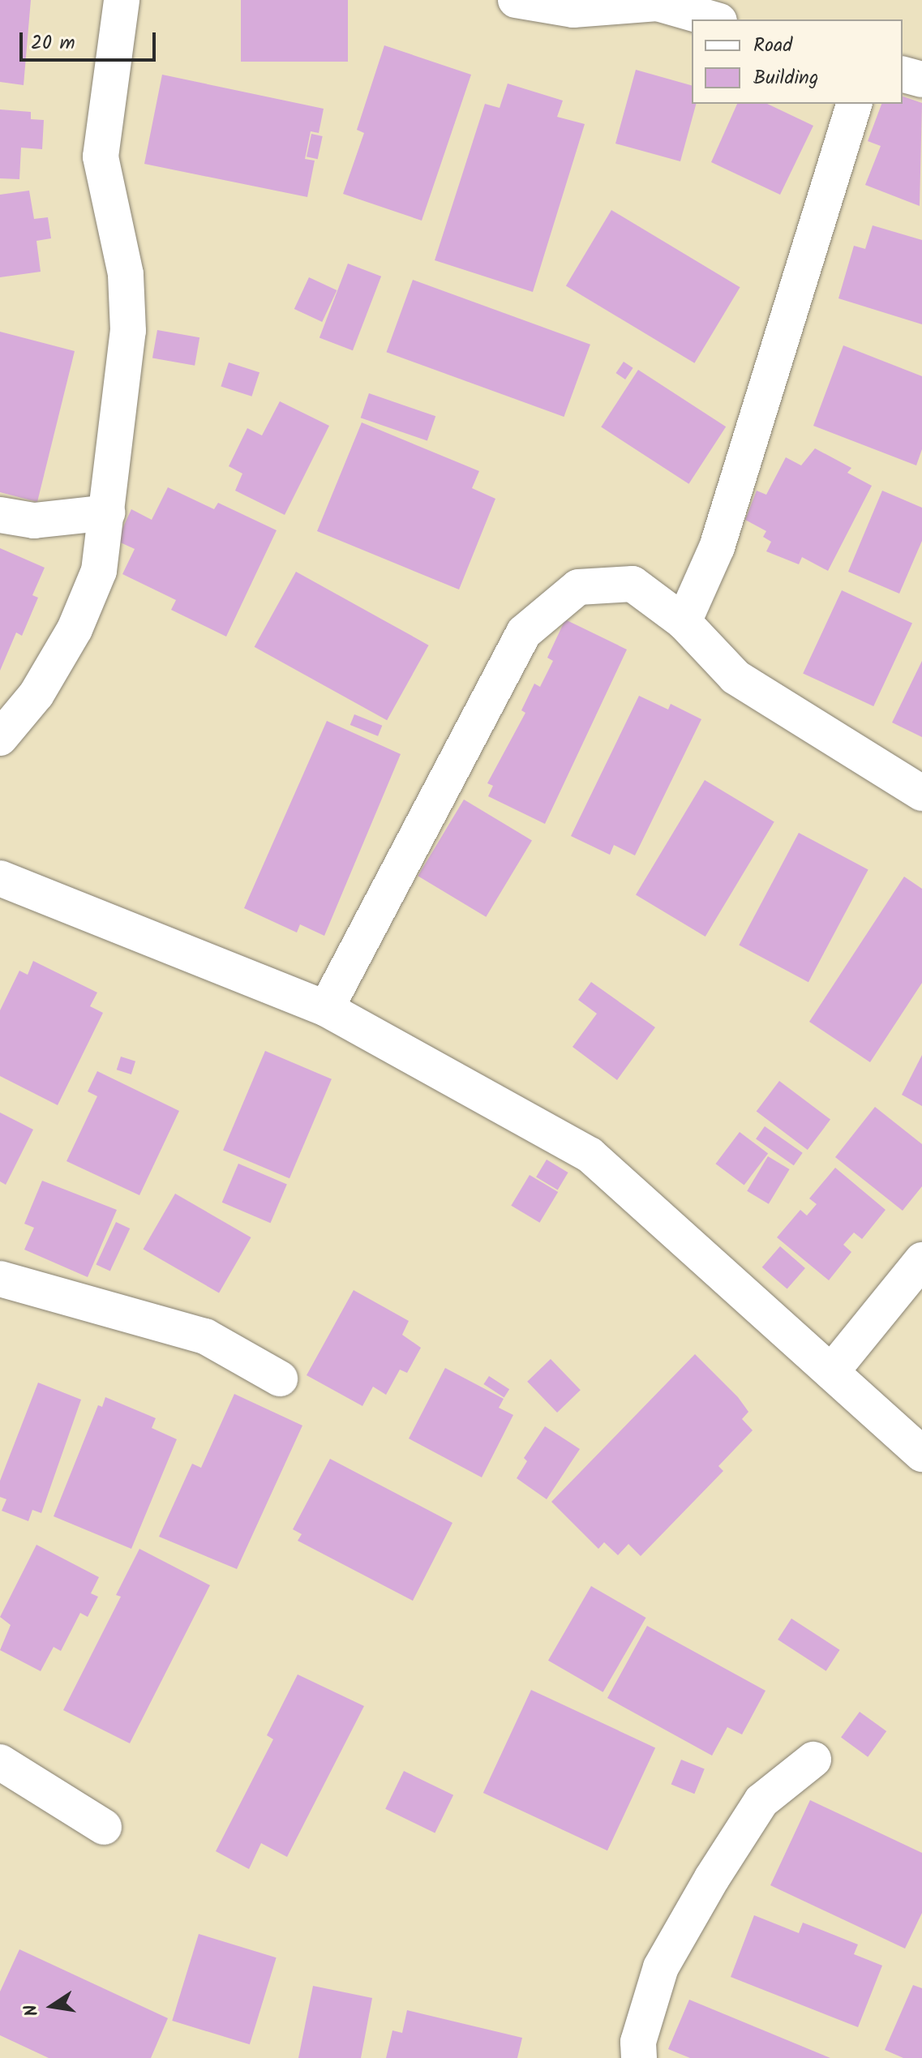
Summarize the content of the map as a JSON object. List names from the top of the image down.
{
  "legend": ["Road", "Building"],
  "scale_bar": "20 m",
  "north": "left"
}
